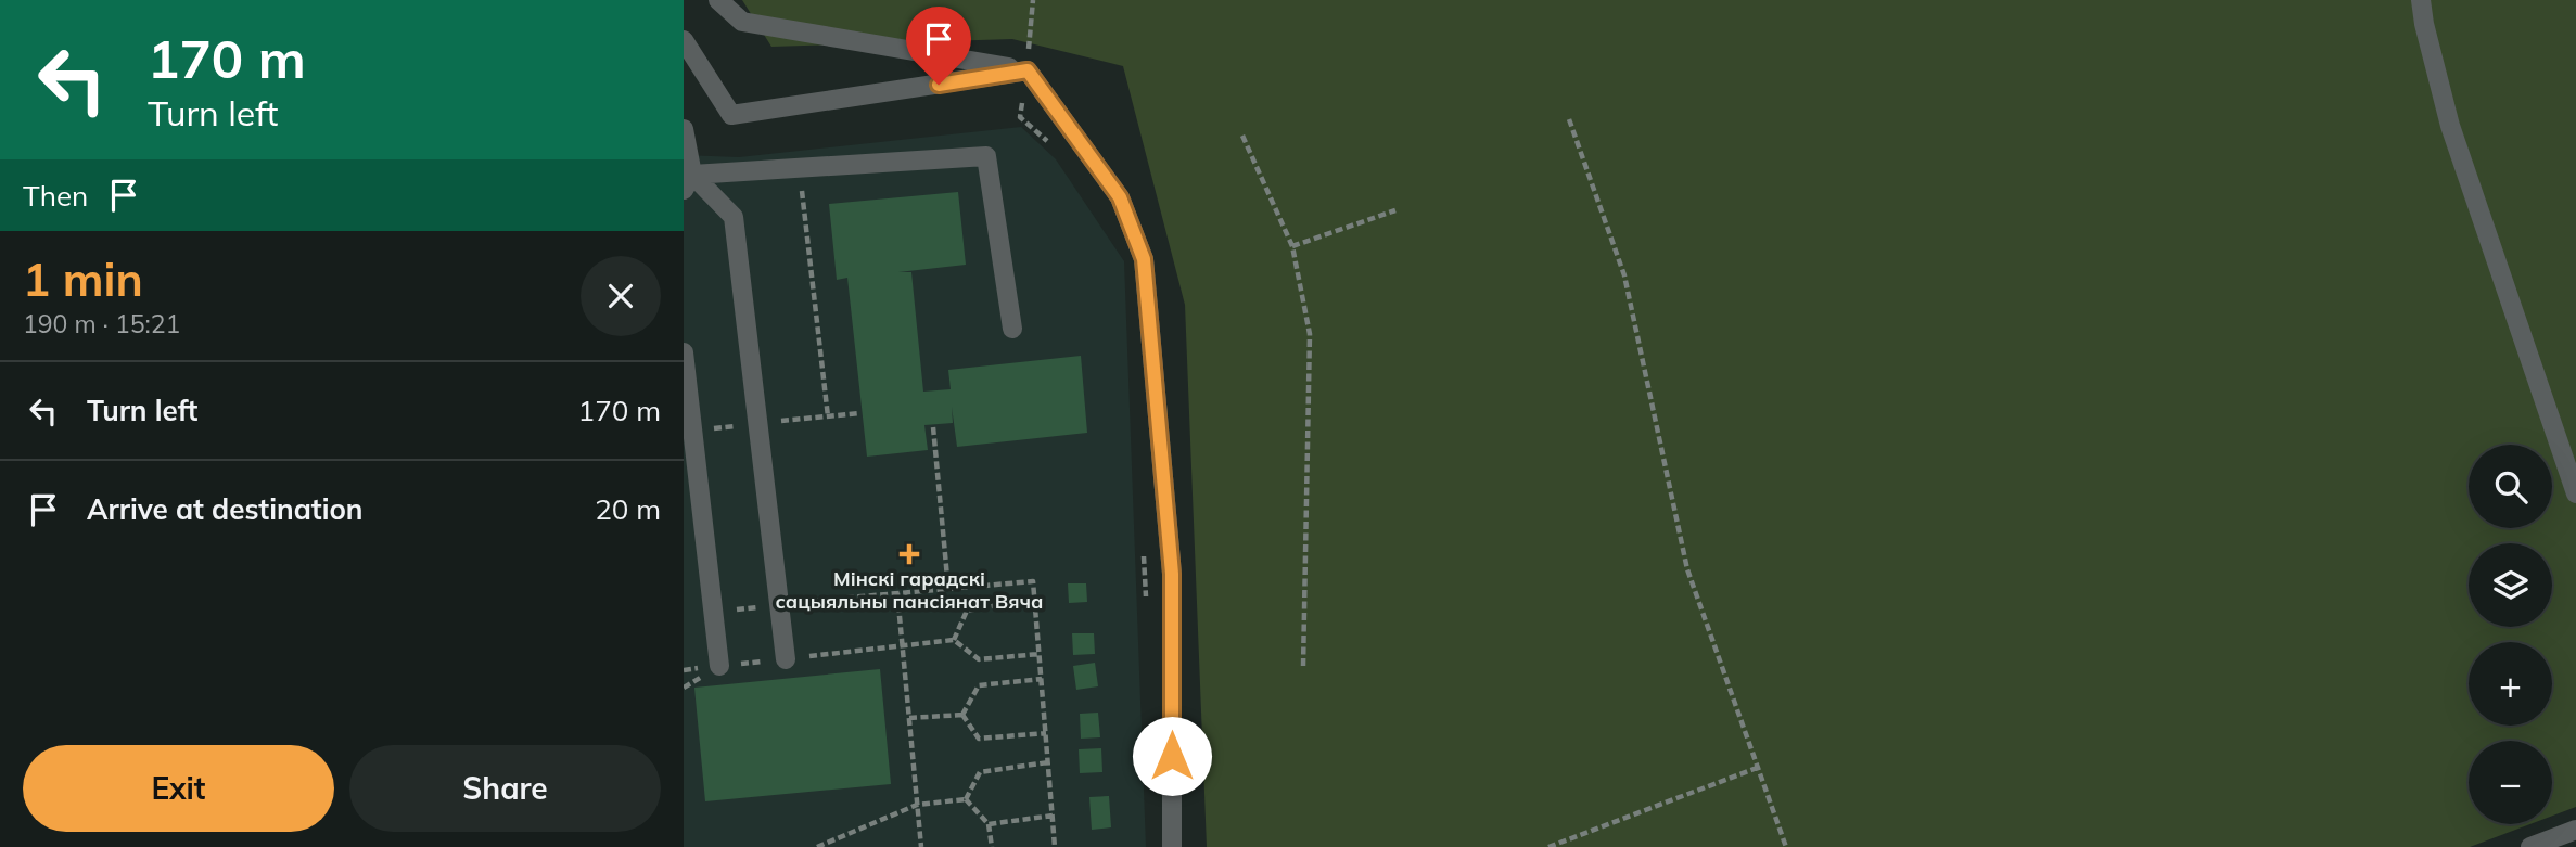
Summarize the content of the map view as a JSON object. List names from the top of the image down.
{
  "places": {
    "health": ["Мінскі гарадскі сацыяльны пансіянат Вяча"]
  },
  "page": {
    "turn": ["170 m", "Turn left"],
    "then": "Then",
    "heading": ["1 min", "190 m · 15:21"],
    "list": [
      {
        "name": "Turn left",
        "value": "170 m"
      },
      {
        "name": "Arrive at destination",
        "value": "20 m"
      }
    ],
    "map_buttons": ["+", "−"],
    "buttons": ["Exit", "Share"]
  }
}
